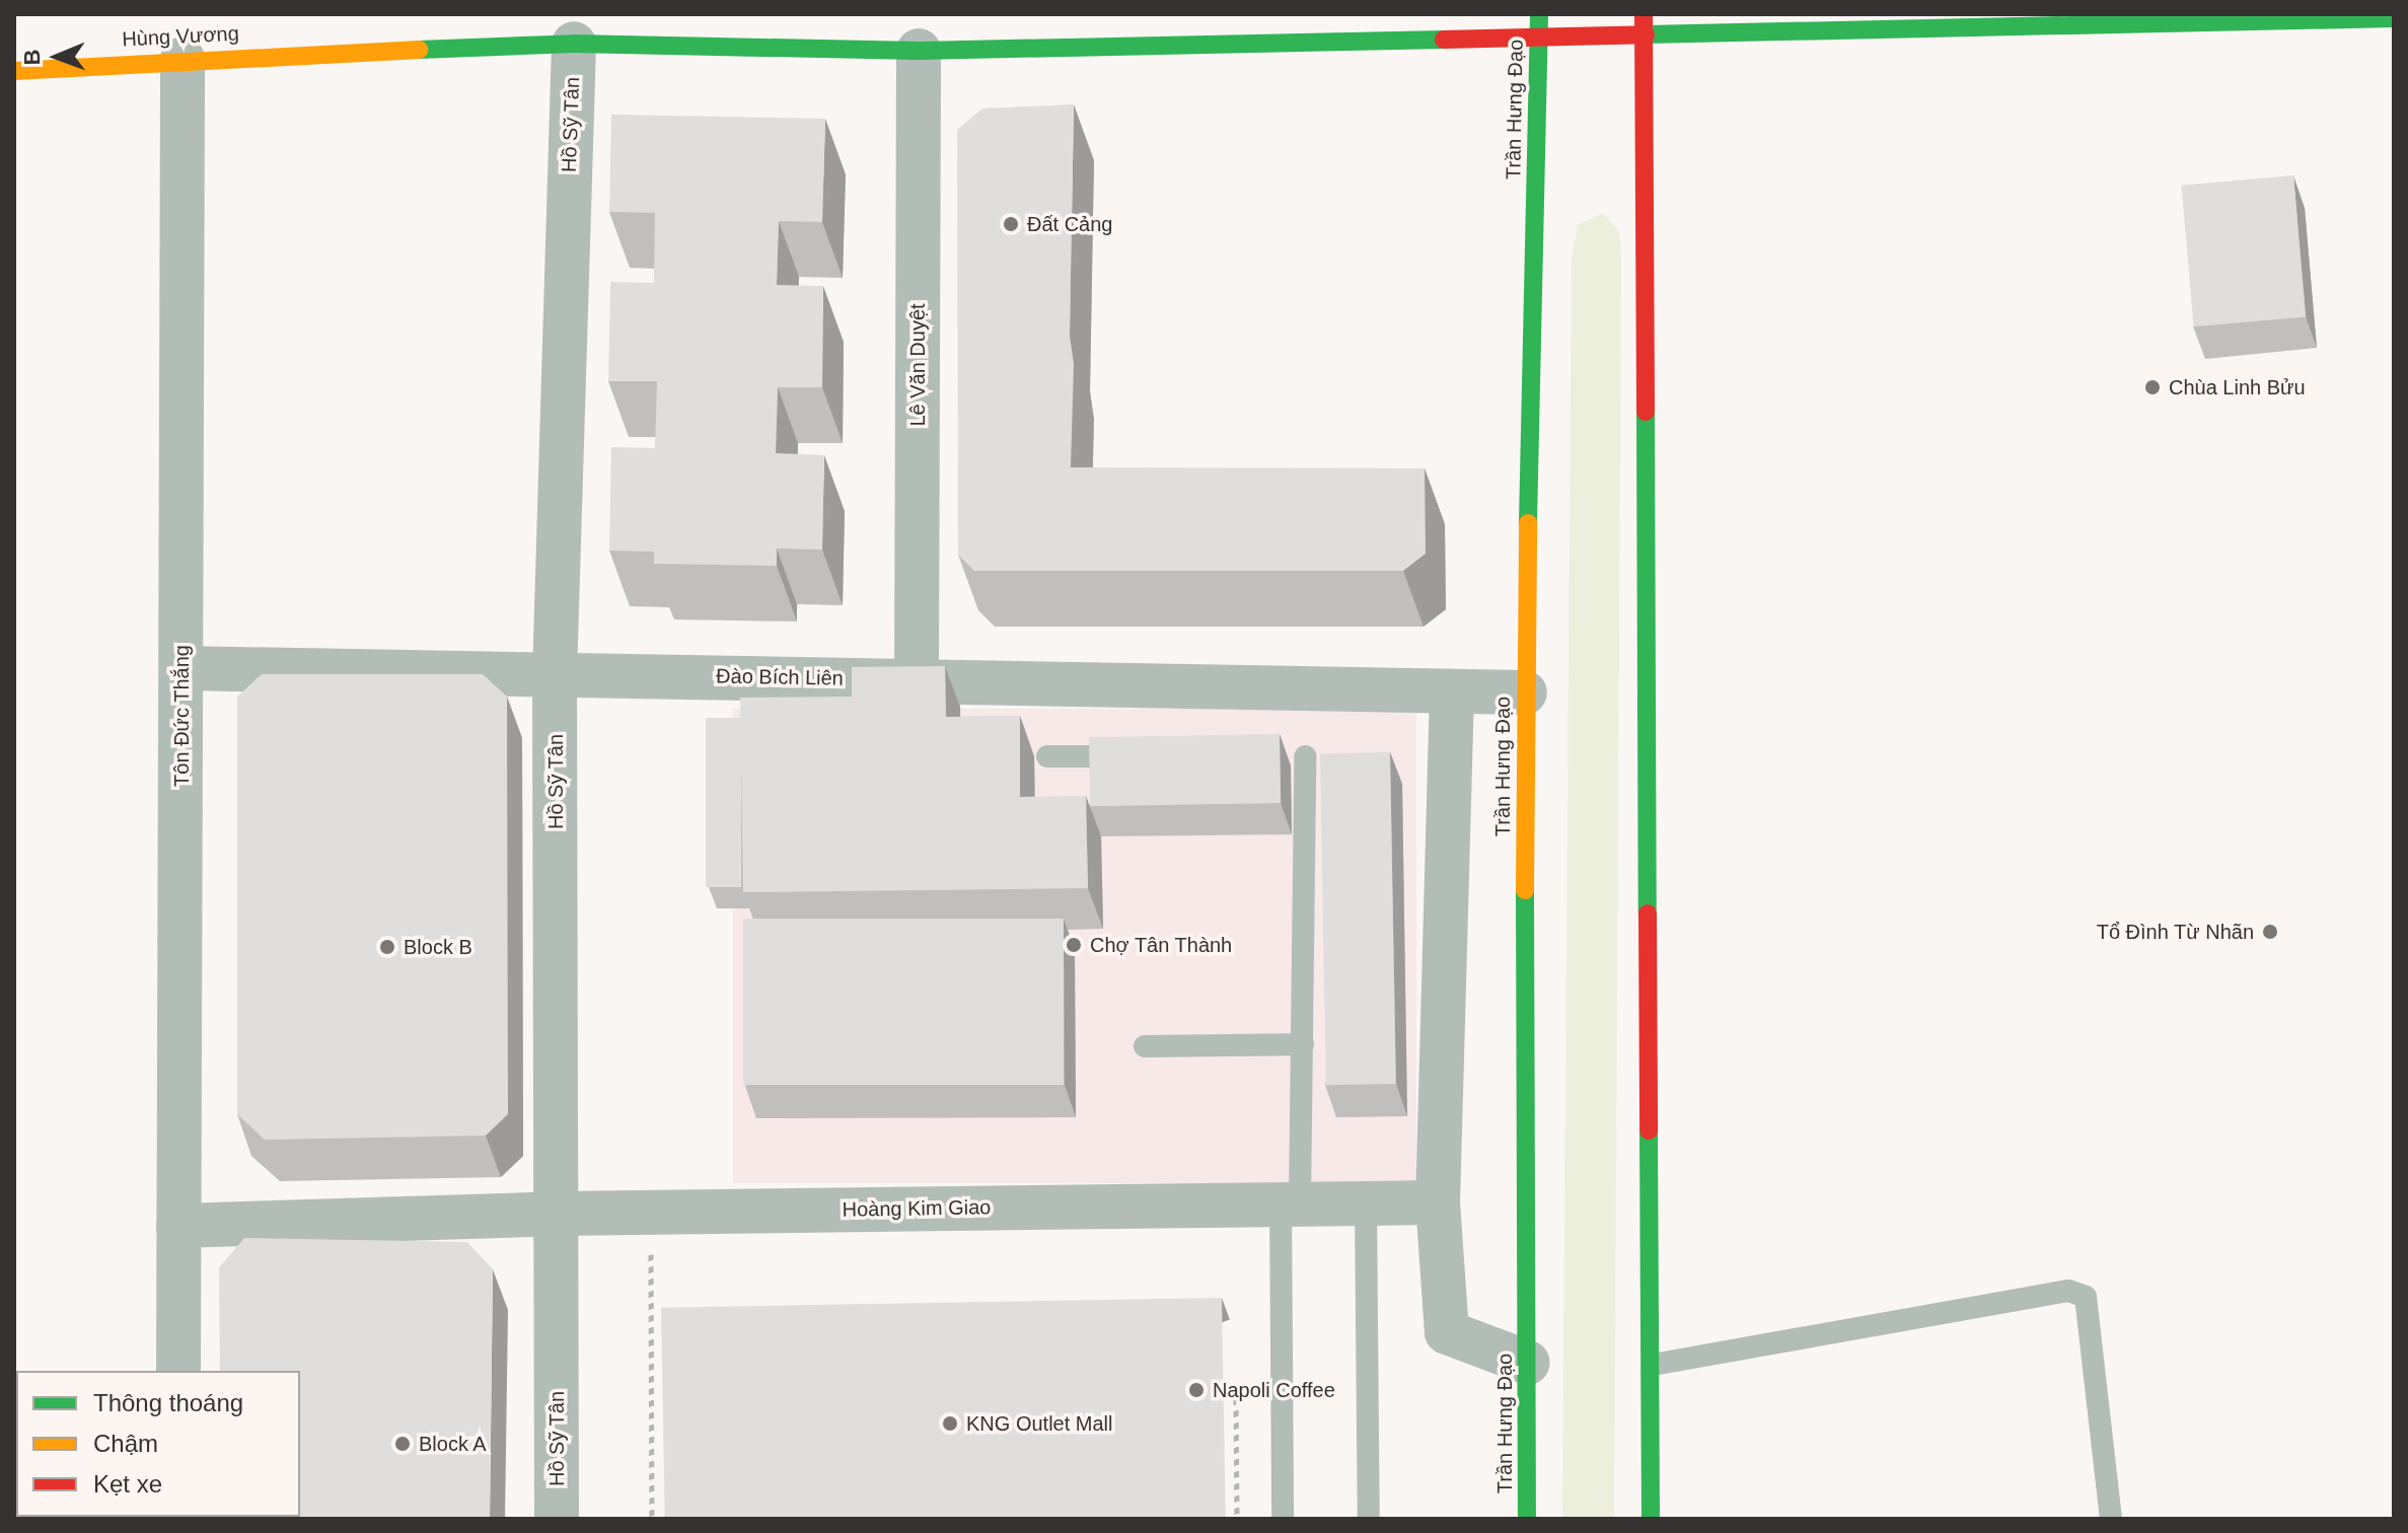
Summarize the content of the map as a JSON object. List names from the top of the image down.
{
  "streets": {
    "street": [
      "Hùng Vương",
      "Trần Hưng Đạo",
      "Hồ Sỹ Tân",
      "Lê Văn Duyệt",
      "Đào Bích Liên",
      "Tôn Đức Thắng",
      "Hoàng Kim Giao"
    ]
  },
  "crossings": [
    ["Hùng Vương", "Trần Hưng Đạo"],
    ["Hùng Vương", "Hồ Sỹ Tân"],
    ["Hùng Vương", "Lê Văn Duyệt"],
    ["Hùng Vương", "Tôn Đức Thắng"],
    ["Trần Hưng Đạo", "Đào Bích Liên"],
    ["Hồ Sỹ Tân", "Đào Bích Liên"],
    ["Hồ Sỹ Tân", "Hoàng Kim Giao"],
    ["Lê Văn Duyệt", "Đào Bích Liên"],
    ["Đào Bích Liên", "Tôn Đức Thắng"],
    ["Tôn Đức Thắng", "Hoàng Kim Giao"]
  ],
  "places": [
    "Đất Cảng",
    "Chùa Linh Bửu",
    "Tổ Đình Từ Nhãn",
    "Chợ Tân Thành",
    "Block B",
    "Napoli Coffee",
    "KNG Outlet Mall",
    "Block A"
  ],
  "legend": ["Thông thoáng", "Chậm", "Kẹt xe"],
  "north": "left"
}
